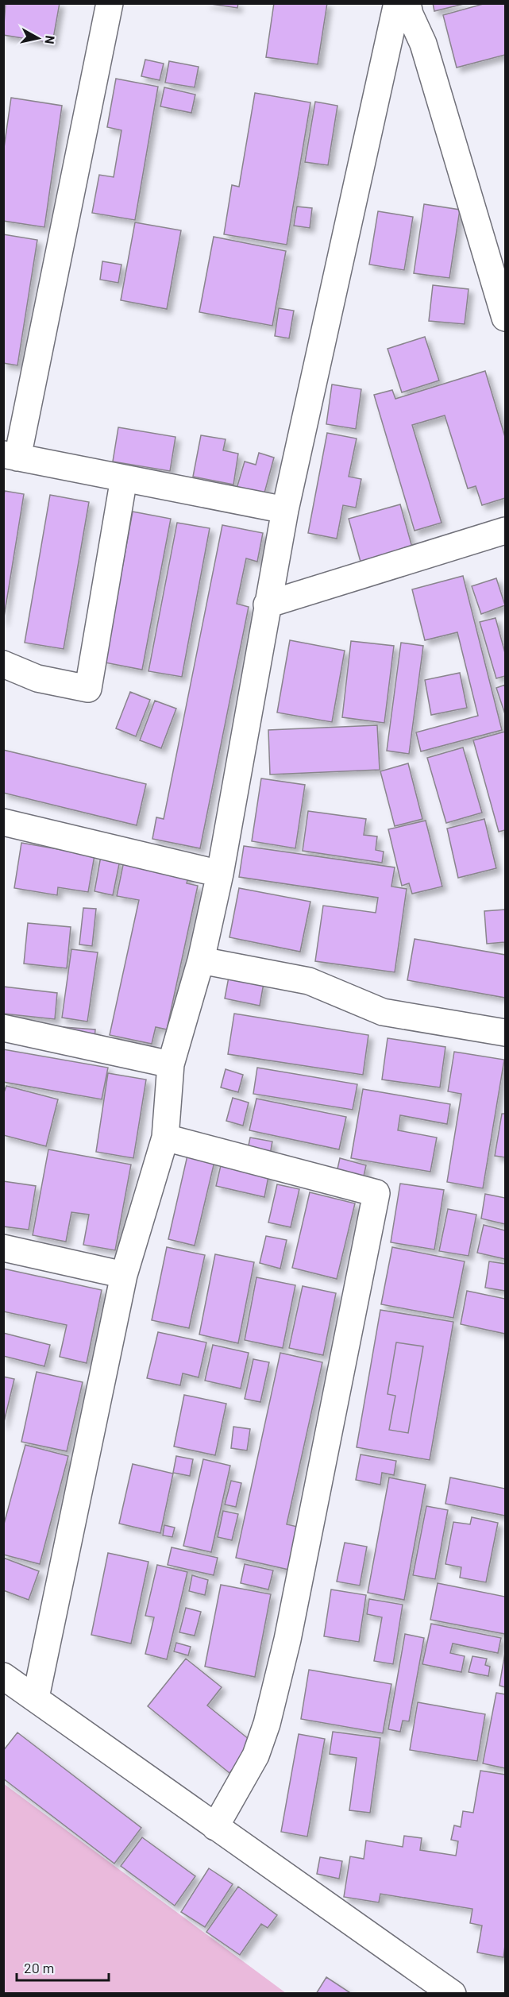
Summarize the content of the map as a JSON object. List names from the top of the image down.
{
  "scale_bar": "20 m",
  "north": "right"
}
